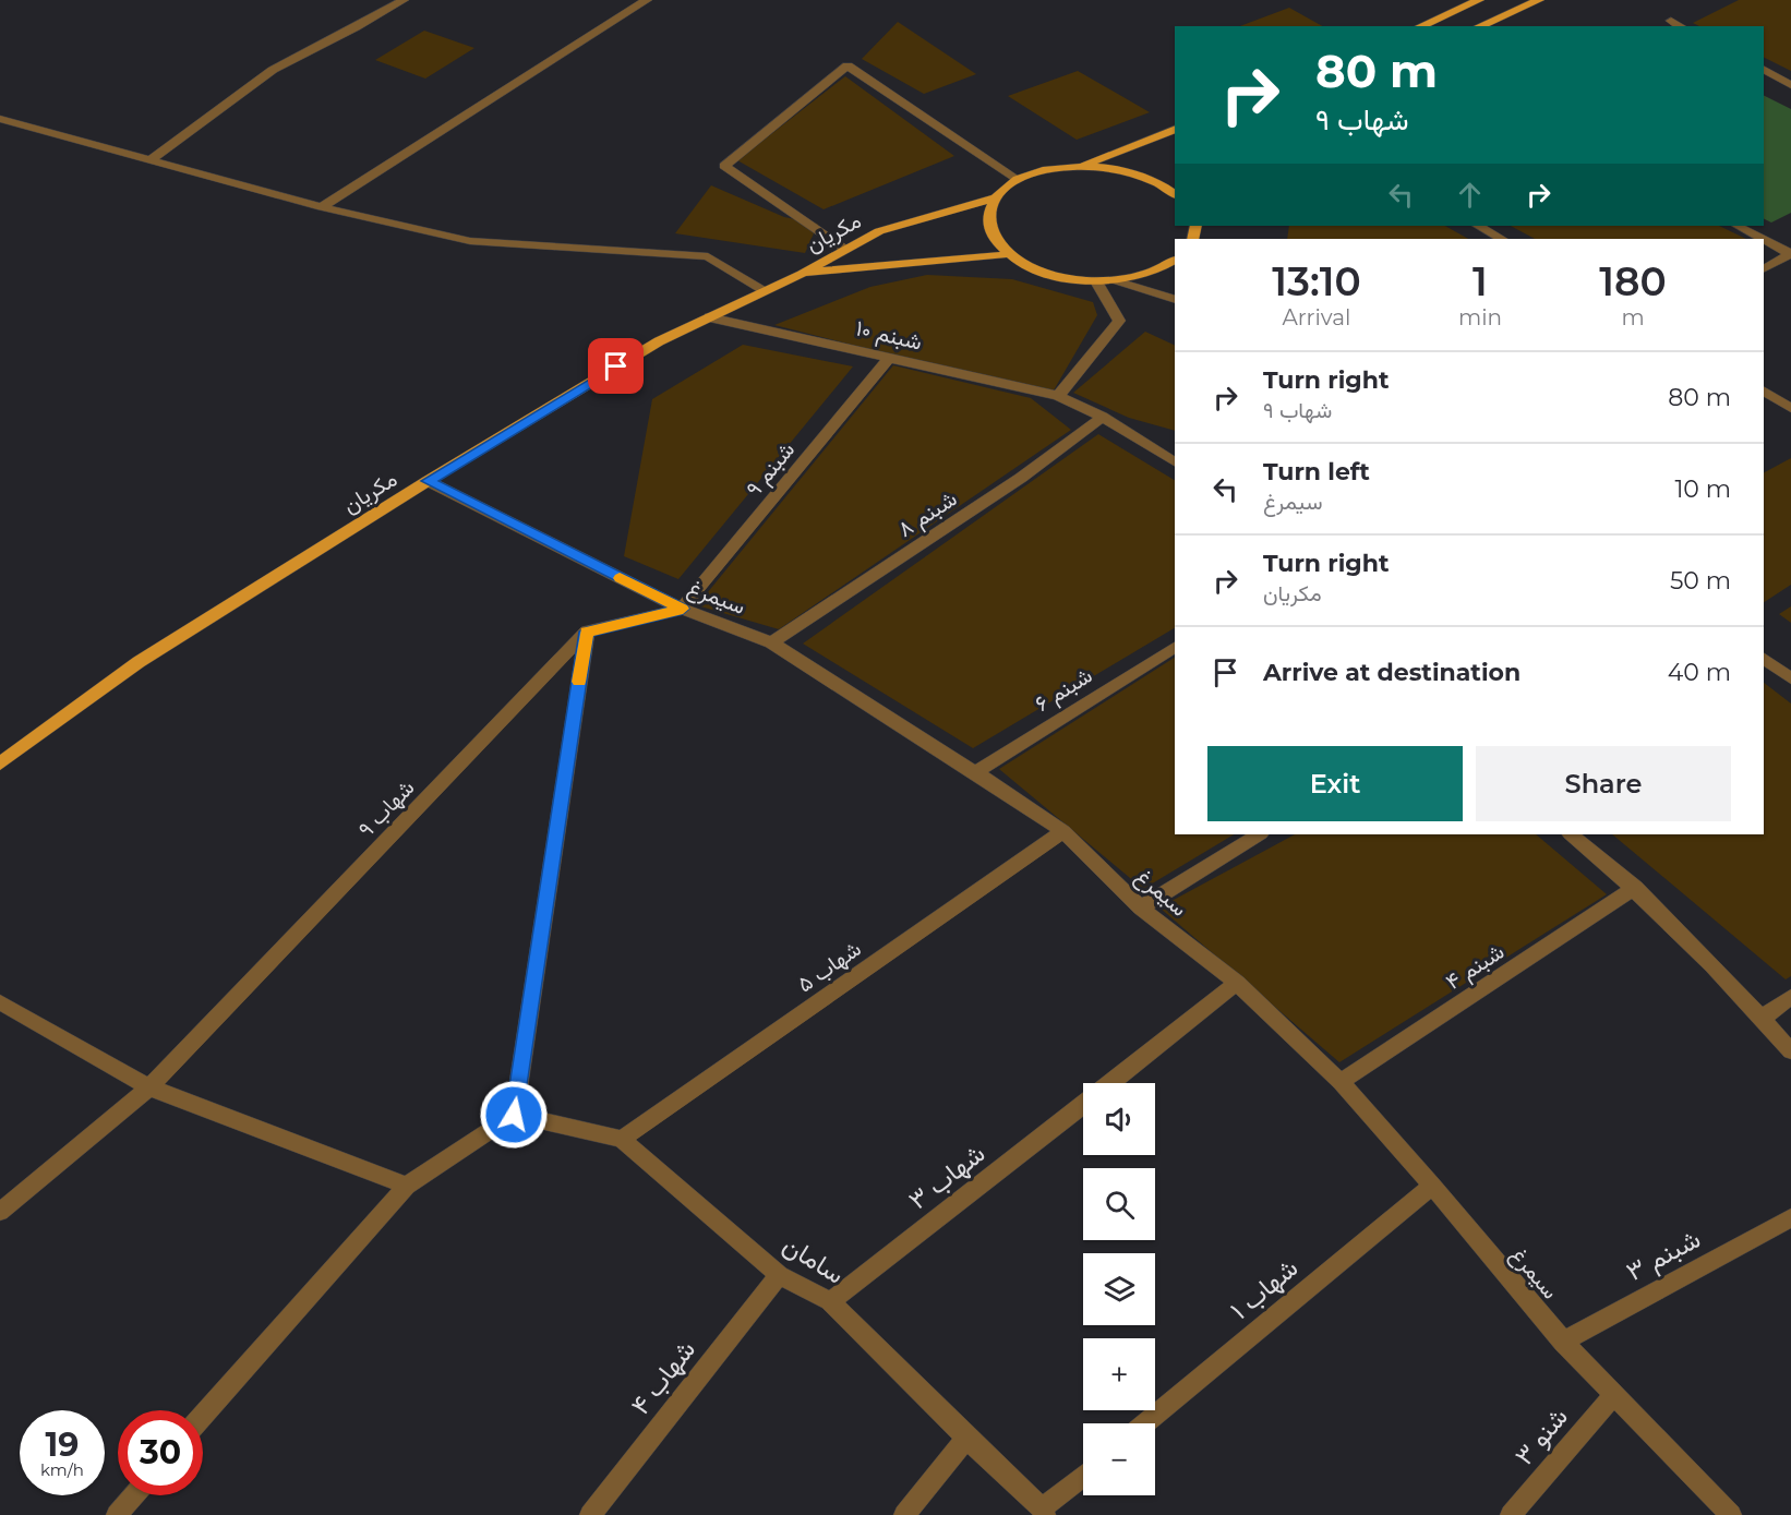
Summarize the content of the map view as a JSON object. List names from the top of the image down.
{
  "streets": {
    "main road": ["مکریان"],
    "street": [
      "شبنم ۱۰",
      "شبنم ۹",
      "شبنم ۸",
      "سیمرغ",
      "شبنم ۶",
      "شهاب ۹",
      "شهاب ۵",
      "شبنم ۴",
      "شهاب ۳",
      "شبنم ۳",
      "سامان",
      "شهاب ۱",
      "شهاب ۴",
      "شنو ۳"
    ]
  },
  "crossings": [
    ["مکریان", "شبنم ۱۰"],
    ["مکریان", "سیمرغ"],
    ["شبنم ۱۰", "شبنم ۹"],
    ["شبنم ۱۰", "شبنم ۸"],
    ["شبنم ۹", "سیمرغ"],
    ["شبنم ۸", "سیمرغ"],
    ["سیمرغ", "شبنم ۶"],
    ["سیمرغ", "شهاب ۵"],
    ["سیمرغ", "شبنم ۴"],
    ["سیمرغ", "شهاب ۳"],
    ["سیمرغ", "شبنم ۳"],
    ["سیمرغ", "شهاب ۱"],
    ["سیمرغ", "شنو ۳"],
    ["شهاب ۵", "سامان"],
    ["شهاب ۳", "سامان"],
    ["سامان", "شهاب ۴"]
  ],
  "page": {
    "turn": ["80 m", "شهاب ۹"],
    "eta": [
      "13:10",
      "Arrival",
      "1",
      "min",
      "180",
      "m"
    ],
    "list": [
      {
        "name": "Turn right",
        "note": "شهاب ۹",
        "value": "80 m"
      },
      {
        "name": "Turn left",
        "note": "سیمرغ",
        "value": "10 m"
      },
      {
        "name": "Turn right",
        "note": "مکریان",
        "value": "50 m"
      },
      {
        "name": "Arrive at destination",
        "value": "40 m"
      }
    ],
    "buttons": ["Exit", "Share"],
    "map_buttons": ["+", "−"],
    "speed": "19 km/h",
    "limit": "30"
  }
}
